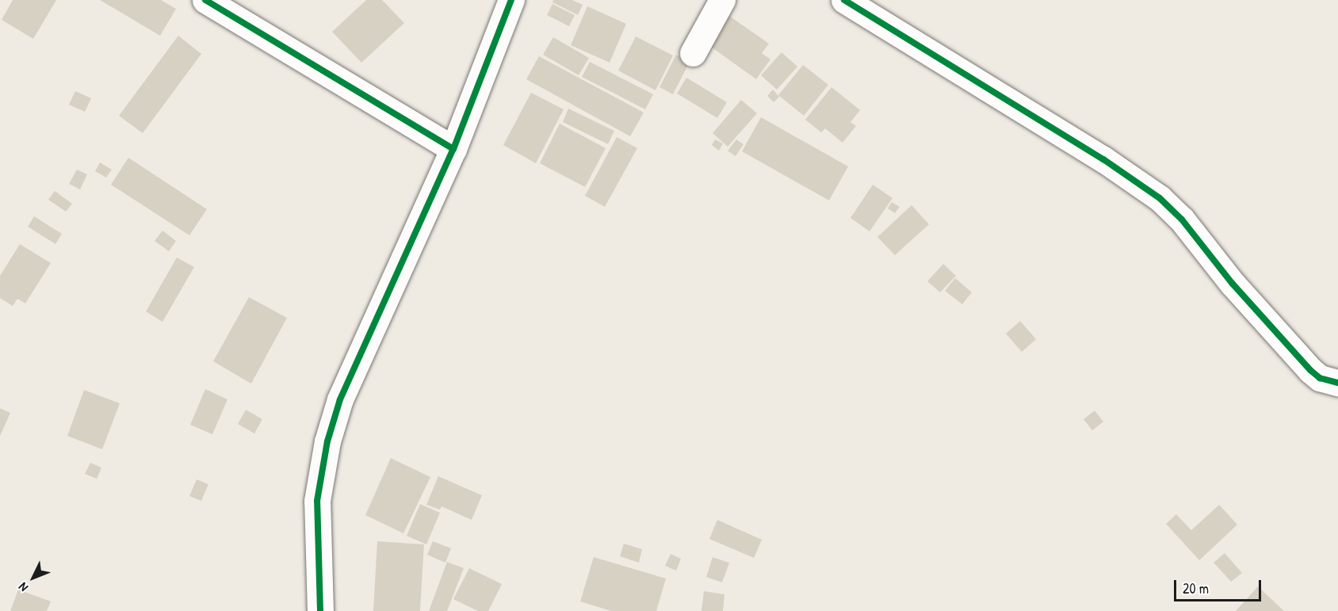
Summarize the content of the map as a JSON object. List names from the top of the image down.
{
  "scale_bar": "20 m",
  "north": "bottom left"
}
